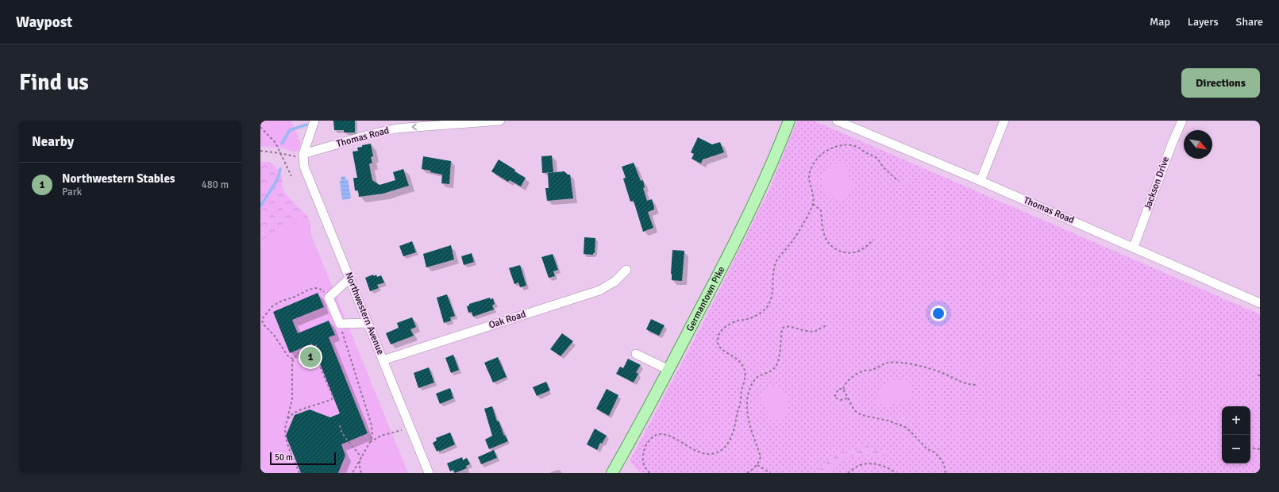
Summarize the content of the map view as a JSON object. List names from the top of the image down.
{
  "streets": {
    "main road": ["Germantown Pike"],
    "street": [
      "Thomas Road",
      "Jackson Drive",
      "Northwestern Avenue",
      "Oak Road"
    ]
  },
  "crossings": [
    ["Thomas Road", "Jackson Drive"],
    ["Thomas Road", "Northwestern Avenue"],
    ["Northwestern Avenue", "Oak Road"]
  ],
  "scale_bar": "50 m",
  "north": "bottom right",
  "page": {
    "header": "Waypost",
    "nav": ["Map", "Layers", "Share"],
    "buttons": "Directions",
    "title": "Find us",
    "heading": "Nearby",
    "list": [
      {
        "mark": "1",
        "name": "Northwestern Stables",
        "note": "Park",
        "value": "480 m"
      }
    ],
    "pins": "1",
    "map_buttons": ["+", "−"],
    "scale": "50 m"
  }
}
